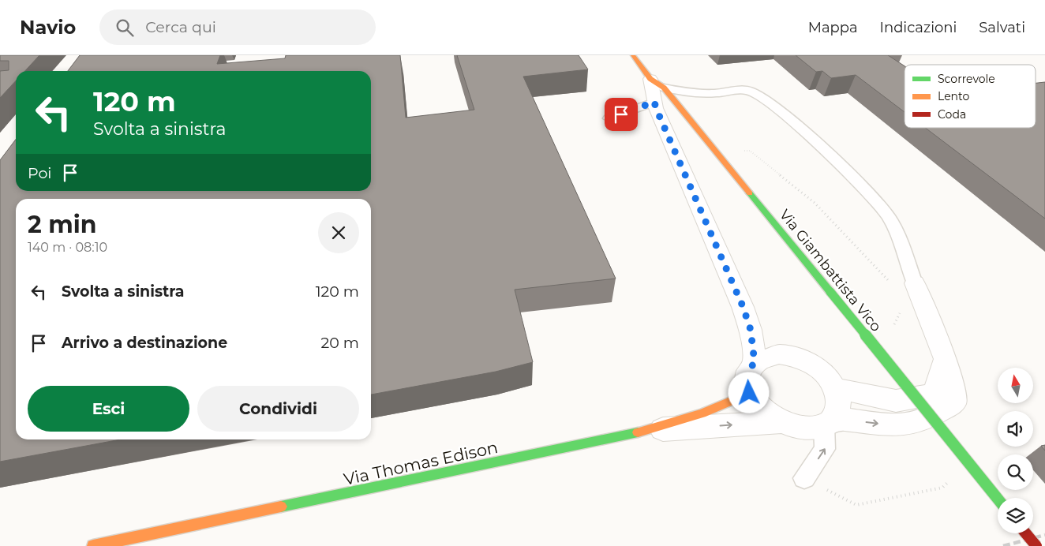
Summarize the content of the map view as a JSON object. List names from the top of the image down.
{
  "streets": {
    "street": ["Via Giambattista Vico", "Via Thomas Edison"]
  },
  "legend": ["Scorrevole", "Lento", "Coda"],
  "north": "top",
  "page": {
    "header": "Navio",
    "search": "Cerca qui",
    "nav": ["Mappa", "Indicazioni", "Salvati"],
    "turn": ["120 m", "Svolta a sinistra"],
    "then": "Poi",
    "heading": ["2 min", "140 m · 08:10"],
    "list": [
      {
        "name": "Svolta a sinistra",
        "value": "120 m"
      },
      {
        "name": "Arrivo a destinazione",
        "value": "20 m"
      }
    ],
    "buttons": ["Esci", "Condividi"]
  }
}
